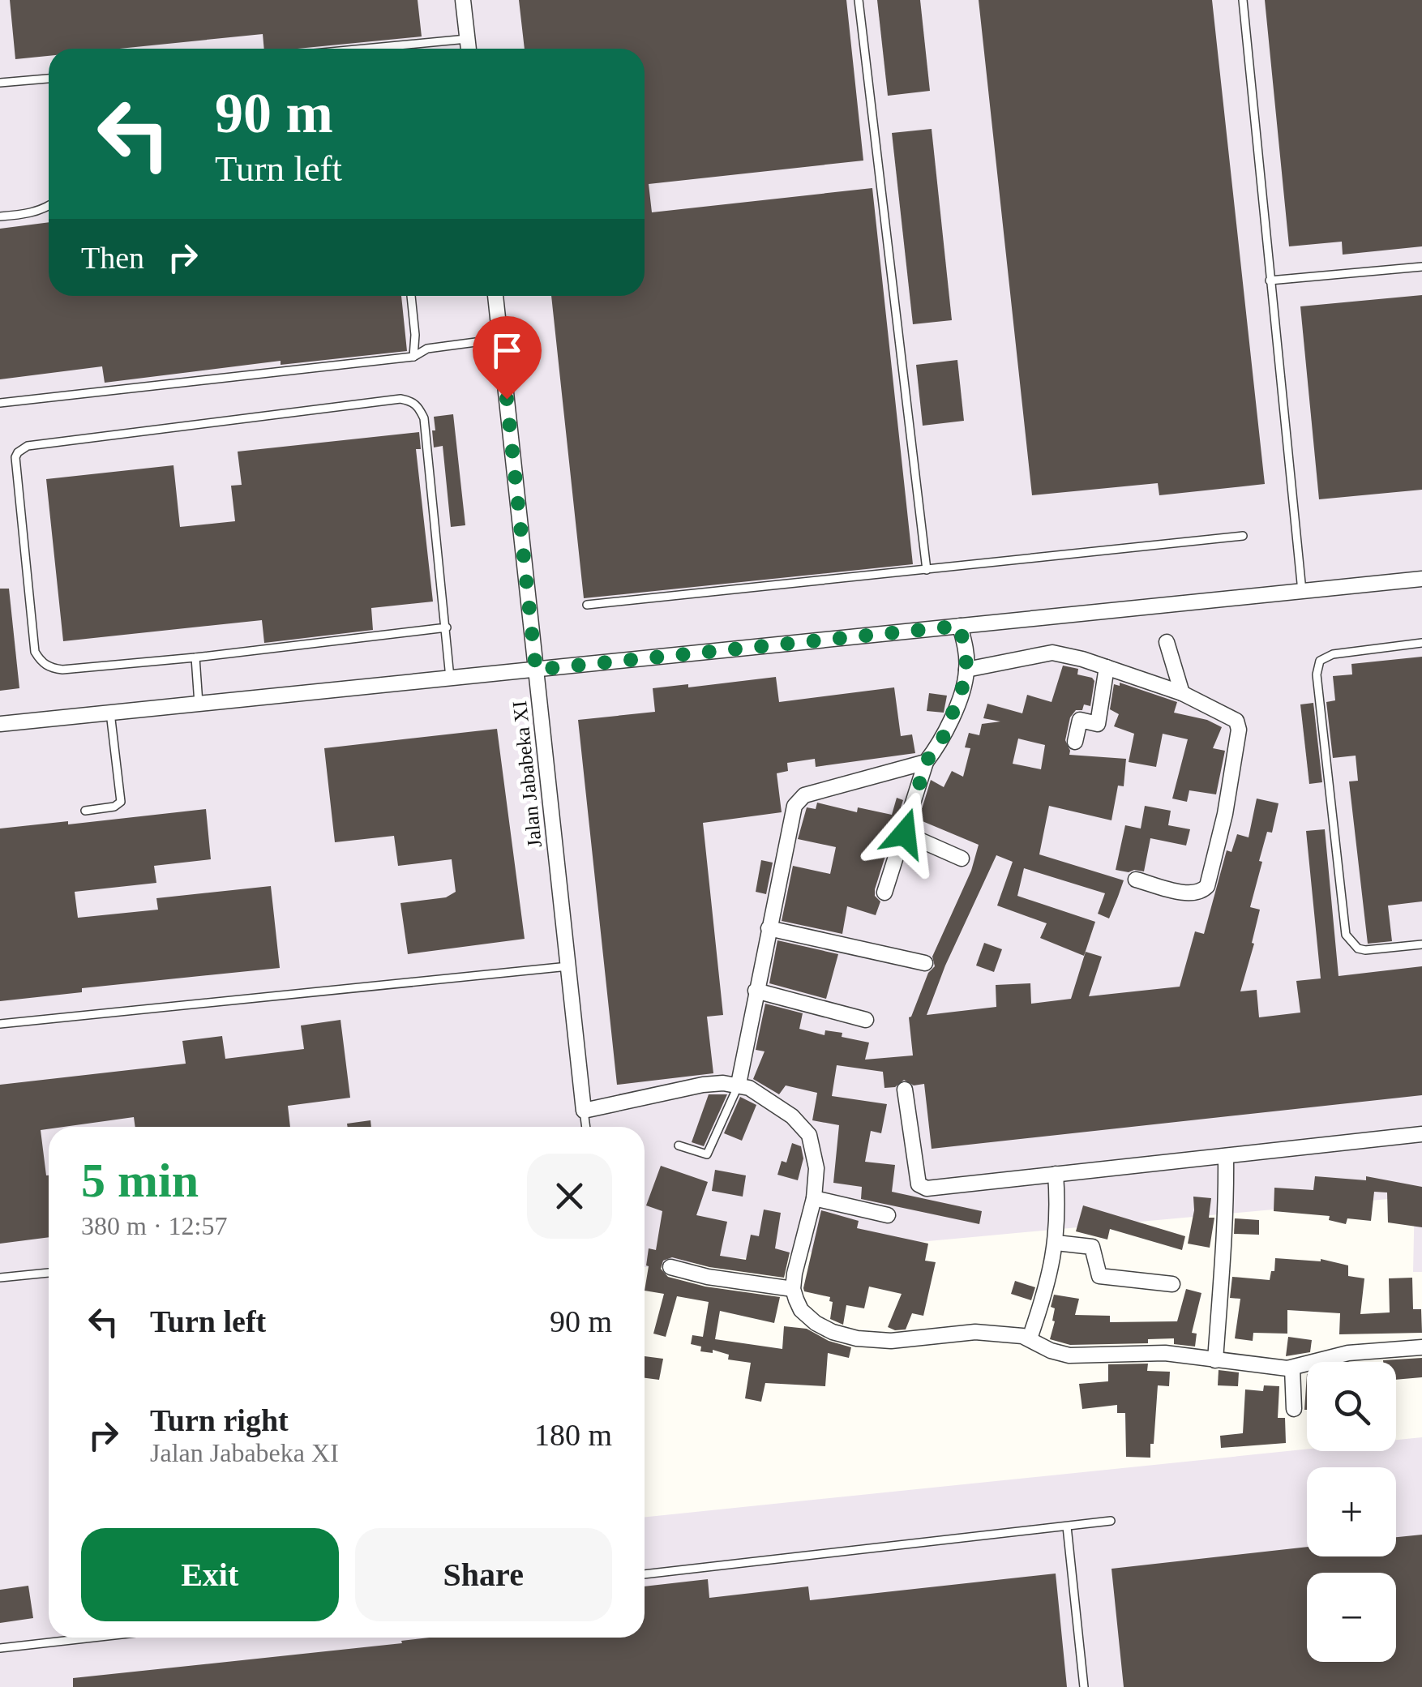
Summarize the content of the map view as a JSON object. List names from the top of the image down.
{
  "streets": {
    "street": ["Jalan Jababeka XI"]
  },
  "page": {
    "turn": ["90 m", "Turn left"],
    "then": "Then",
    "heading": ["5 min", "380 m · 12:57"],
    "list": [
      {
        "name": "Turn left",
        "value": "90 m"
      },
      {
        "name": "Turn right",
        "note": "Jalan Jababeka XI",
        "value": "180 m"
      }
    ],
    "map_buttons": ["+", "−"],
    "buttons": ["Exit", "Share"]
  }
}
